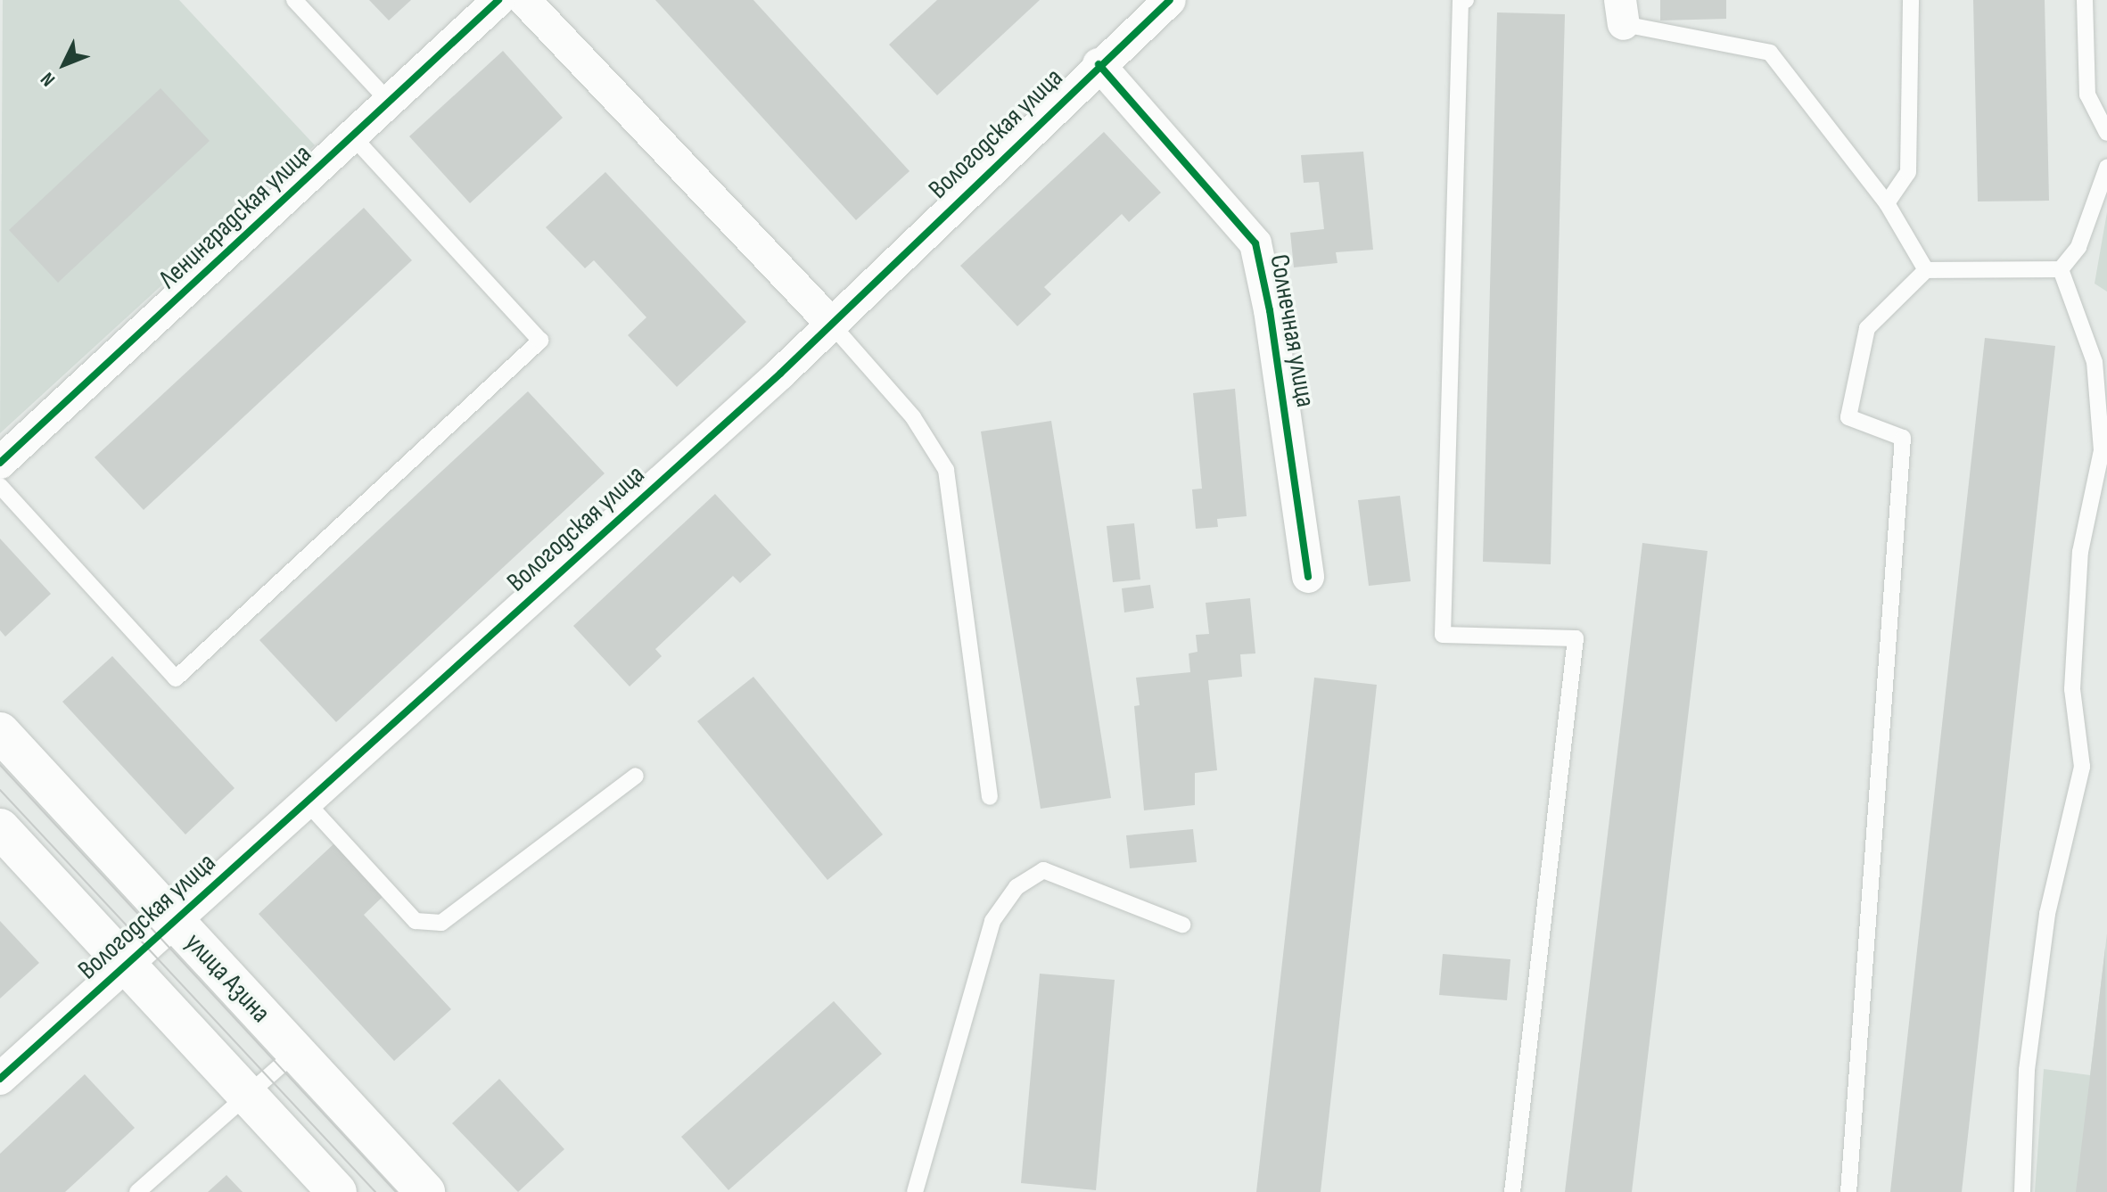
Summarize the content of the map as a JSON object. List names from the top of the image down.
{
  "streets": {
    "main road": ["улица Азина"],
    "street": ["Вологодская улица", "Ленинградская улица", "Солнечная улица"]
  },
  "crossings": [
    ["Вологодская улица", "Солнечная улица"],
    ["Вологодская улица", "улица Азина"]
  ],
  "north": "bottom left"
}
